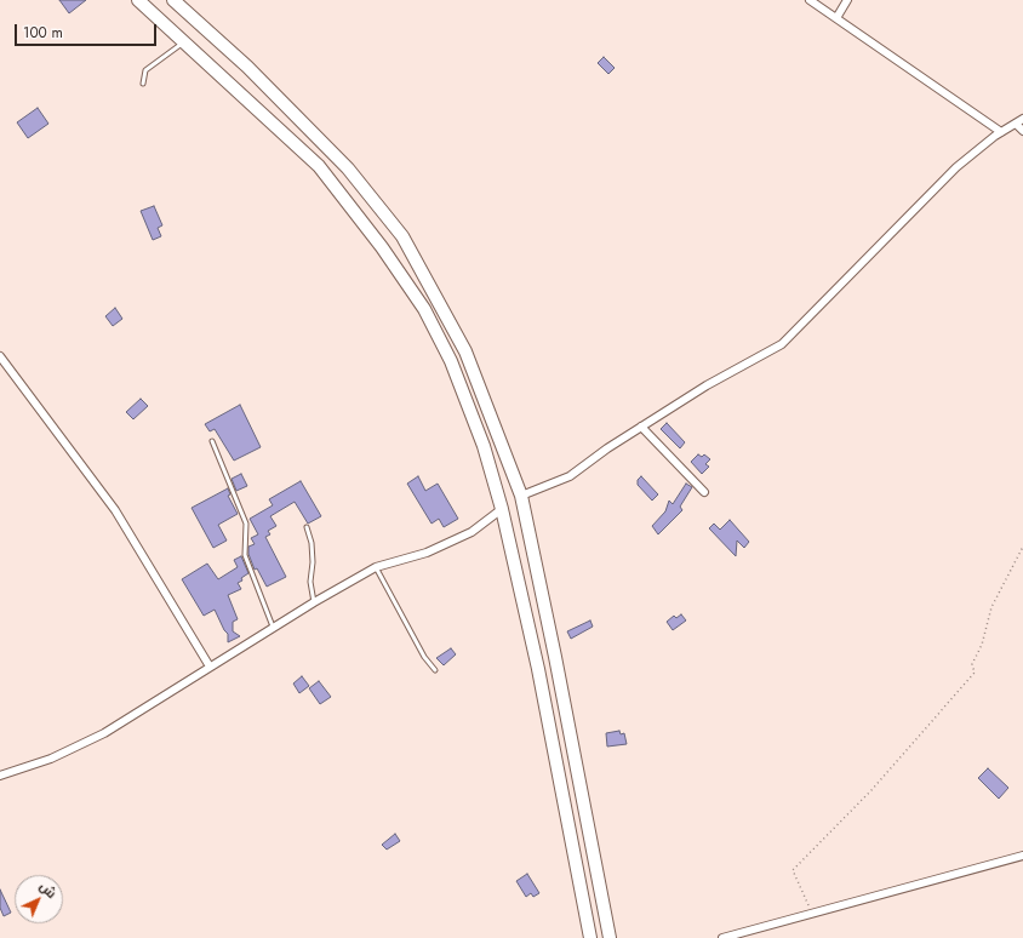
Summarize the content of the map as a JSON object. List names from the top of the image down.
{
  "scale_bar": "100 m",
  "north": "top right"
}
